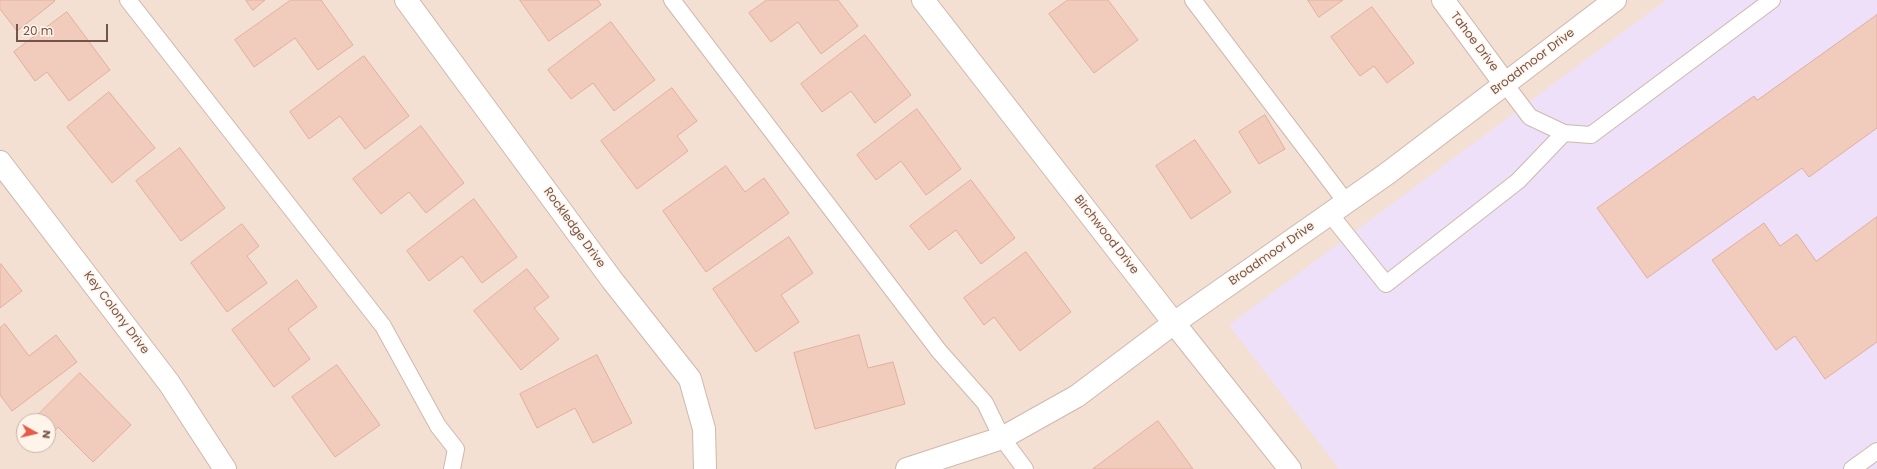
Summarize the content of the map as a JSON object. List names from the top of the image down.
{
  "streets": {
    "street": [
      "Tahoe Drive",
      "Broadmoor Drive",
      "Rockledge Drive",
      "Birchwood Drive",
      "Key Colony Drive"
    ]
  },
  "crossings": [
    ["Tahoe Drive", "Broadmoor Drive"],
    ["Broadmoor Drive", "Birchwood Drive"]
  ],
  "scale_bar": "20 m",
  "north": "right"
}
